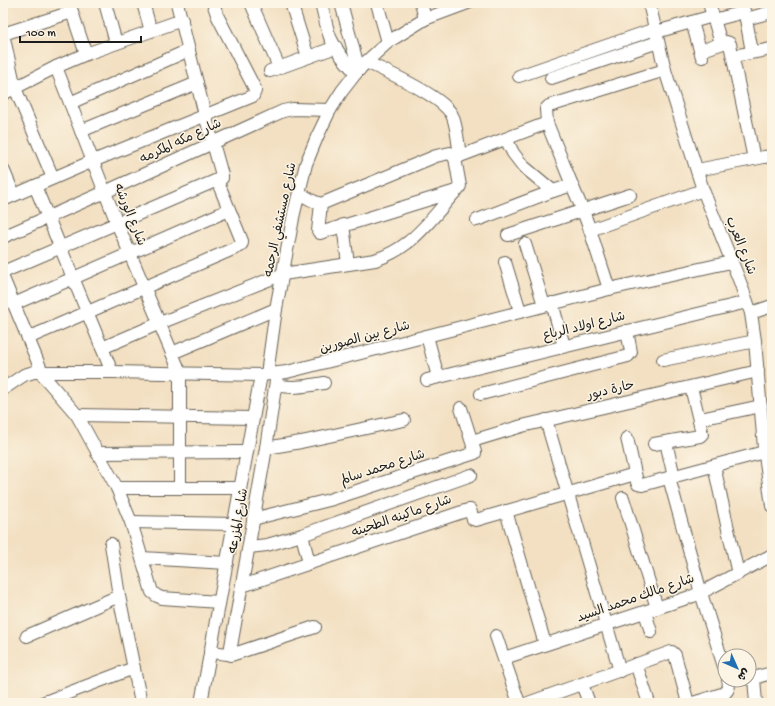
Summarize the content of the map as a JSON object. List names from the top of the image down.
{
  "streets": {
    "street": [
      "شارع مكه المكرمه",
      "شارع الورشه",
      "شارع مستشفي الرحمه",
      "شارع العرب",
      "شارع اولاد الرباع",
      "شارع بين الصورين",
      "حارة دبور",
      "شارع محمد سالم",
      "شارع ماكينه الطحينه",
      "شارع المزرعه",
      "شارع مالك محمد السيد"
    ]
  },
  "crossings": [
    ["شارع مكه المكرمه", "شارع الورشه"],
    ["شارع مكه المكرمه", "شارع مستشفي الرحمه"],
    ["شارع الورشه", "شارع بين الصورين"],
    ["شارع مستشفي الرحمه", "شارع بين الصورين"],
    ["شارع مستشفي الرحمه", "شارع المزرعه"],
    ["شارع العرب", "شارع اولاد الرباع"],
    ["شارع العرب", "شارع بين الصورين"],
    ["شارع العرب", "حارة دبور"],
    ["شارع اولاد الرباع", "شارع بين الصورين"],
    ["شارع بين الصورين", "شارع المزرعه"],
    ["حارة دبور", "شارع محمد سالم"],
    ["شارع محمد سالم", "شارع المزرعه"],
    ["شارع ماكينه الطحينه", "شارع المزرعه"]
  ],
  "scale_bar": "100 m",
  "north": "bottom right"
}
